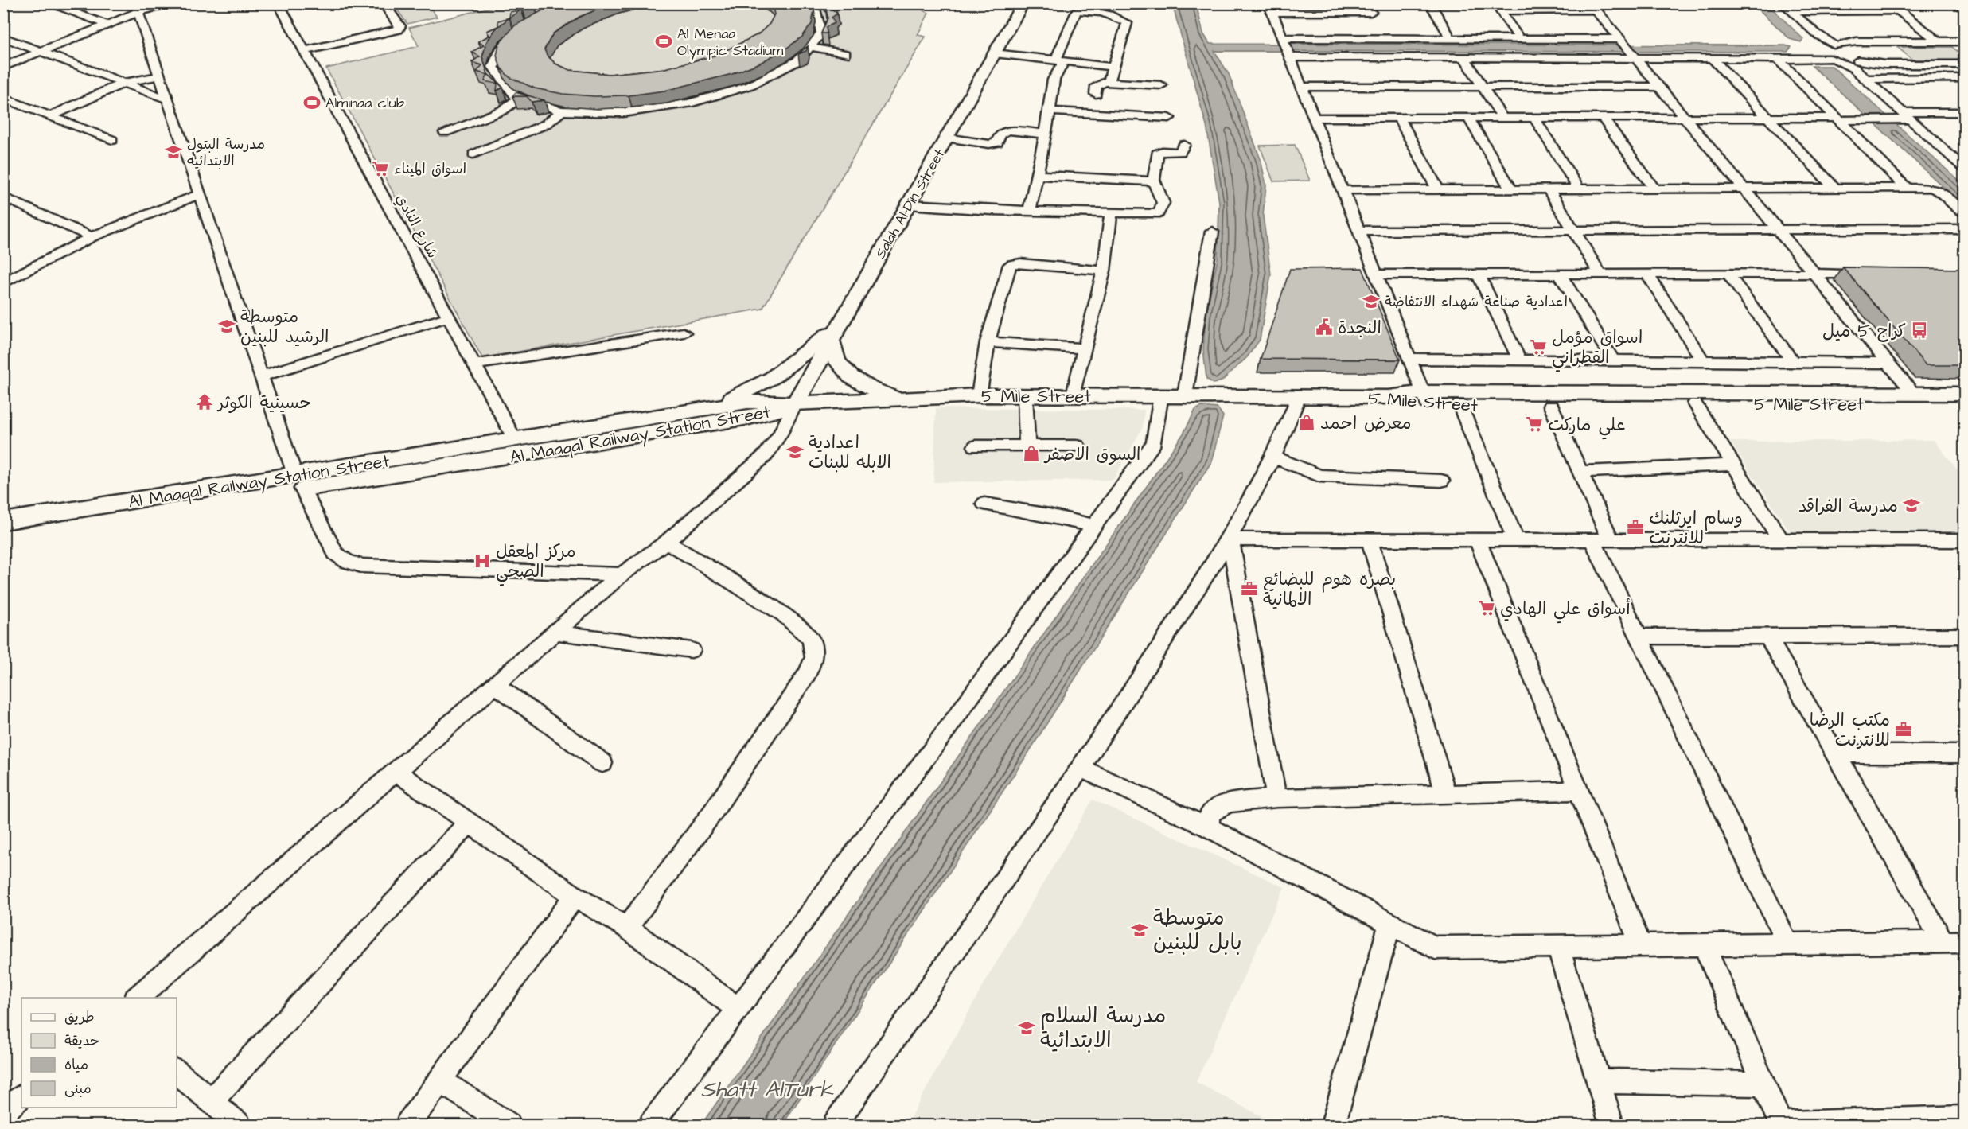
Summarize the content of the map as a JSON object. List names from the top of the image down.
{
  "streets": {
    "main road": ["Salah Al-Din Street", "5 Mile Street", "Al Maaqal Railway Station Street"],
    "street": ["شارع النادي"]
  },
  "crossings": [
    ["Salah Al-Din Street", "5 Mile Street"],
    ["Salah Al-Din Street", "Al Maaqal Railway Station Street"],
    ["شارع النادي", "Al Maaqal Railway Station Street"],
    ["5 Mile Street", "Al Maaqal Railway Station Street"]
  ],
  "water": ["Shatt AlTurk"],
  "places": {
    "sports": ["Al Menaa Olympic Stadium", "Alminaa club"],
    "school or university": [
      "مدرسة البتول الابتدائيه",
      "اعدادية صناعة شهداء الانتفاضة",
      "متوسطة الرشيد للبنين",
      "اعدادية الابله للبنات",
      "مدرسة الفراقد",
      "متوسطة بابل للبنين",
      "مدرسة السلام الابتدائية"
    ],
    "supermarket": [
      "اسواق الميناء",
      "اسواق مؤمل القطراني",
      "علي ماركت",
      "أسواق علي الهادي"
    ],
    "public building": ["النجدة"],
    "bus stop": ["كراج 5 ميل"],
    "temple": ["حسينية الكوثر"],
    "shop": ["معرض احمد", "السوق الاصفر"],
    "office": ["وسام ايرثلنك للانترنت", "بصره هوم للبضائع الالمانية", "مكتب الرضا للانترنت"],
    "hospital": ["مركز المعقل الصحي"]
  },
  "legend": [
    "طريق",
    "حديقة",
    "مياه",
    "مبنى"
  ]
}
